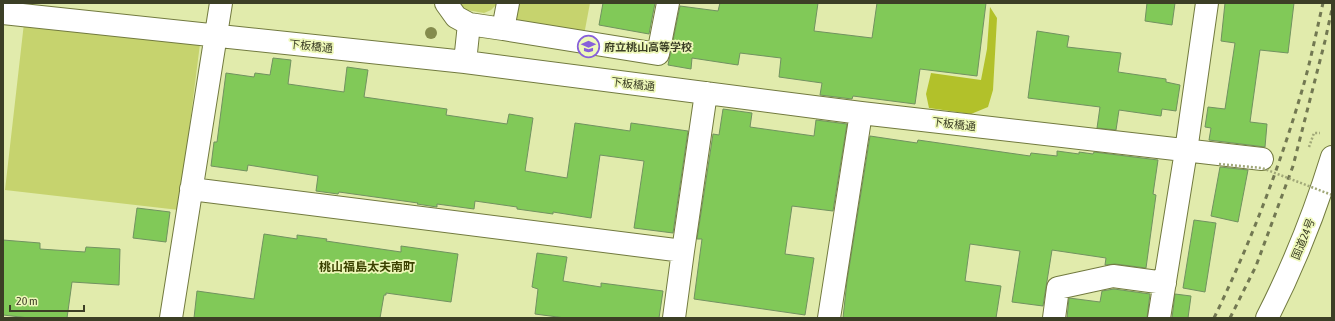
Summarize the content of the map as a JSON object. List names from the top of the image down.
{
  "streets": {
    "main road": ["下板橋通", "国道24号"]
  },
  "districts": ["桃山福島太夫南町"],
  "places": {
    "school or university": ["府立桃山高等学校"]
  },
  "scale_bar": "20 m"
}
